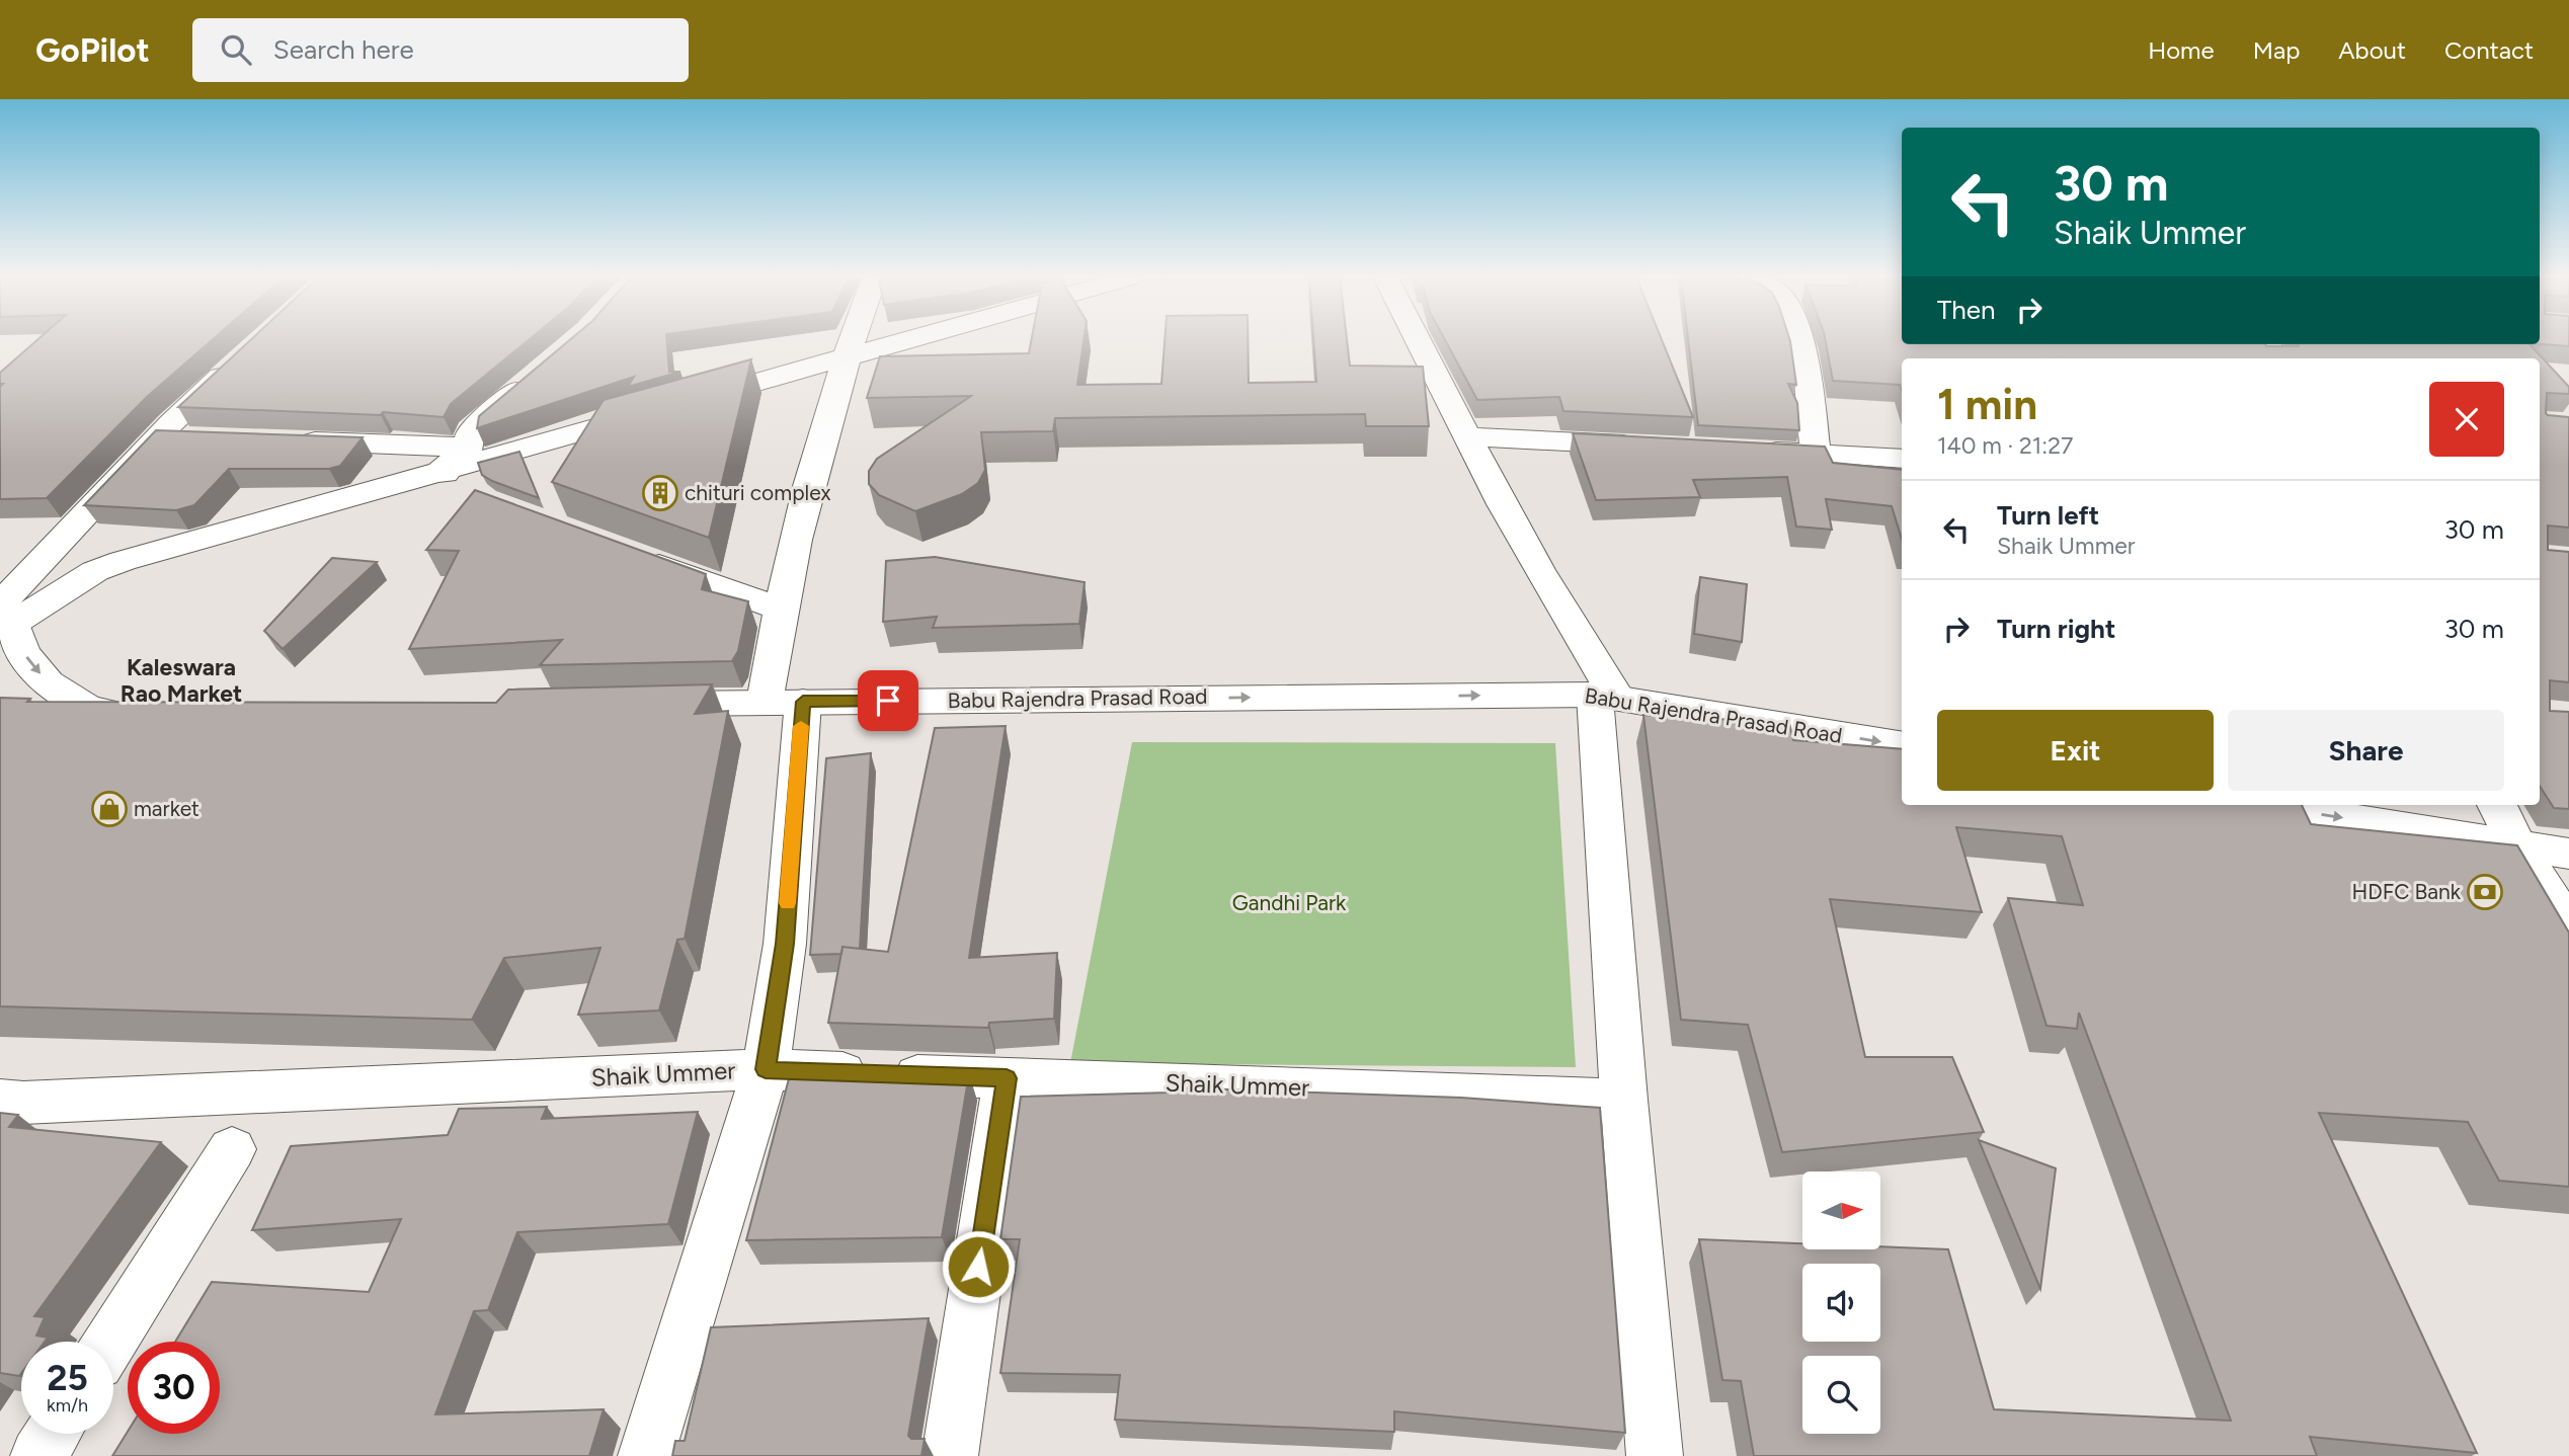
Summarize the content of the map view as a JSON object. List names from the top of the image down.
{
  "streets": {
    "street": ["Babu Rajendra Prasad Road", "Shaik Ummer"]
  },
  "districts": ["Kaleswara Rao Market"],
  "parks": ["Gandhi Park"],
  "places": {
    "building": ["chituri complex"],
    "shop": ["market"],
    "bank": ["HDFC Bank"]
  },
  "north": "right",
  "page": {
    "header": "GoPilot",
    "search": "Search here",
    "nav": [
      "Home",
      "Map",
      "About",
      "Contact"
    ],
    "turn": ["30 m", "Shaik Ummer"],
    "then": "Then",
    "heading": ["1 min", "140 m · 21:27"],
    "list": [
      {
        "name": "Turn left",
        "note": "Shaik Ummer",
        "value": "30 m"
      },
      {
        "name": "Turn right",
        "value": "30 m"
      }
    ],
    "buttons": ["Exit", "Share"],
    "speed": "25 km/h",
    "limit": "30"
  }
}
